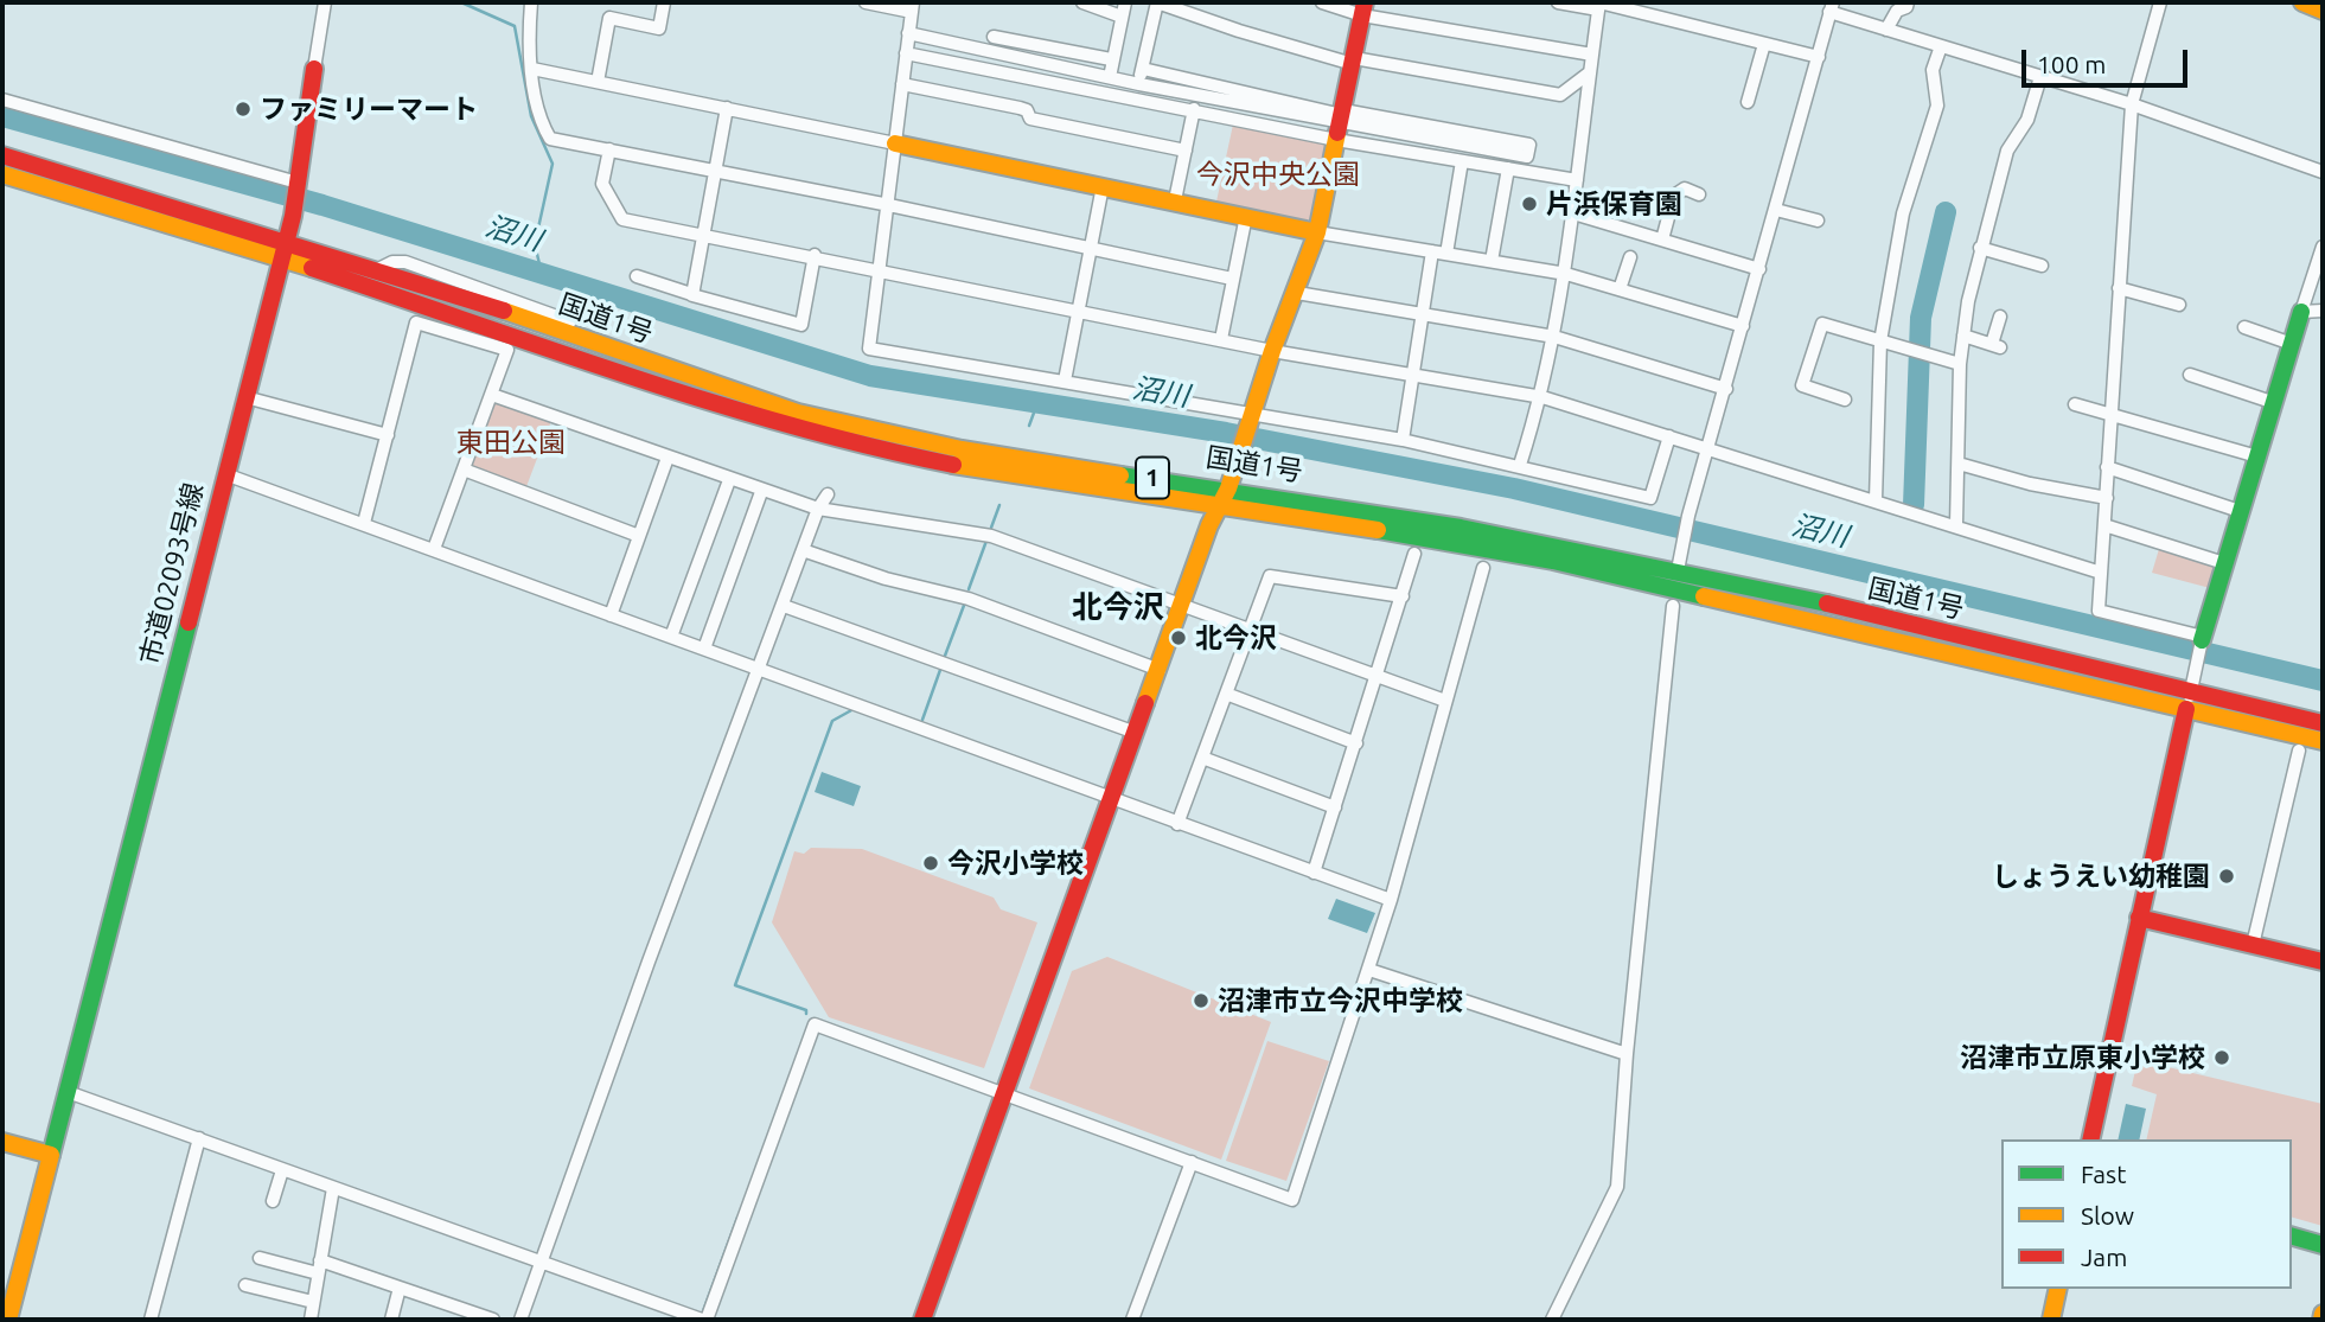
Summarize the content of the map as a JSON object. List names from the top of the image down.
{
  "streets": {
    "main road": ["国道1号", "1", "市道02093号線"]
  },
  "crossings": [
    ["国道1号", "市道02093号線"]
  ],
  "districts": ["北今沢"],
  "water": ["沼川"],
  "parks": ["今沢中央公園", "東田公園"],
  "places": [
    "ファミリーマート",
    "片浜保育園",
    "北今沢",
    "今沢小学校",
    "しょうえい幼稚園",
    "沼津市立今沢中学校",
    "沼津市立原東小学校"
  ],
  "legend": ["Fast", "Slow", "Jam"],
  "scale_bar": "100 m"
}
